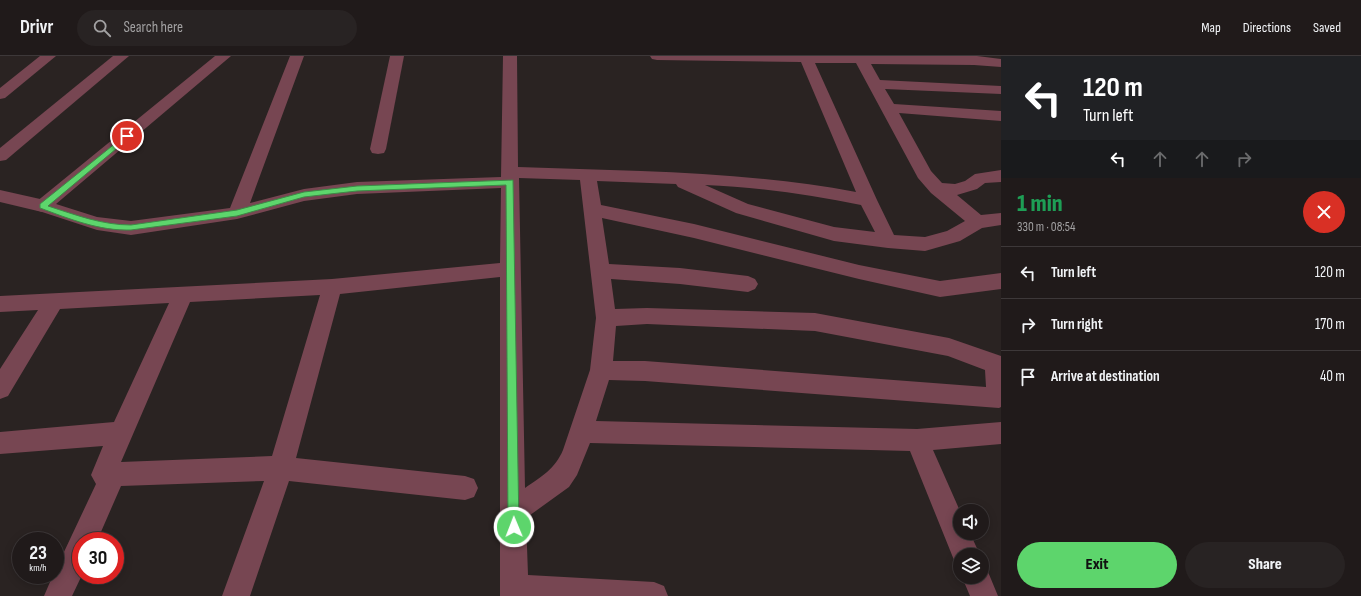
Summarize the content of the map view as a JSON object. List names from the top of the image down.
{
  "page": {
    "header": "Drivr",
    "search": "Search here",
    "nav": ["Map", "Directions", "Saved"],
    "turn": ["120 m", "Turn left"],
    "heading": ["1 min", "330 m · 08:54"],
    "list": [
      {
        "name": "Turn left",
        "value": "120 m"
      },
      {
        "name": "Turn right",
        "value": "170 m"
      },
      {
        "name": "Arrive at destination",
        "value": "40 m"
      }
    ],
    "speed": "23 km/h",
    "limit": "30",
    "buttons": ["Exit", "Share"]
  }
}
